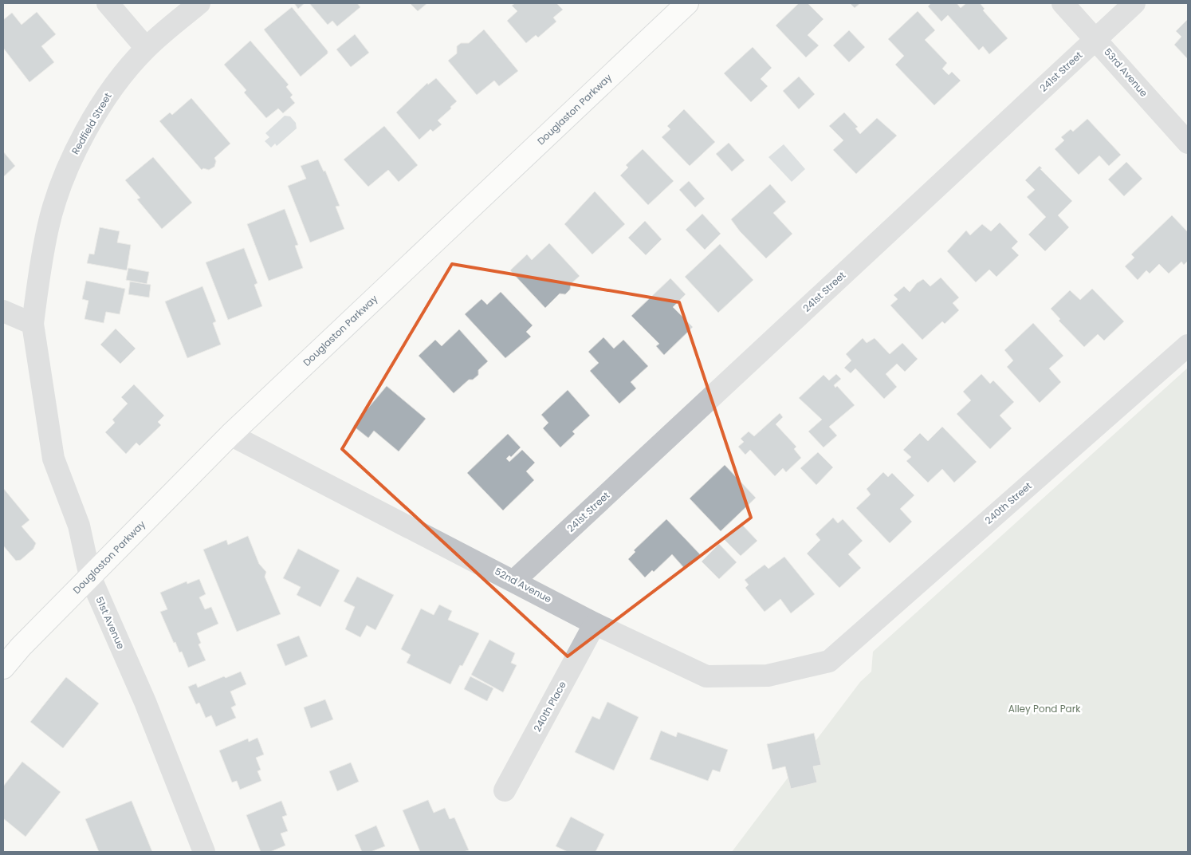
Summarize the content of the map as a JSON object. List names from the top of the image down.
{
  "streets": {
    "main road": ["Douglaston Parkway"],
    "street": [
      "241st Street",
      "53rd Avenue",
      "Redfield Street",
      "240th Street",
      "52nd Avenue",
      "51st Avenue",
      "240th Place"
    ]
  },
  "crossings": [
    ["241st Street", "53rd Avenue"],
    ["241st Street", "52nd Avenue"],
    ["Douglaston Parkway", "52nd Avenue"],
    ["Douglaston Parkway", "51st Avenue"],
    ["Redfield Street", "51st Avenue"],
    ["240th Street", "52nd Avenue"],
    ["52nd Avenue", "240th Place"]
  ],
  "parks": ["Alley Pond Park"]
}
